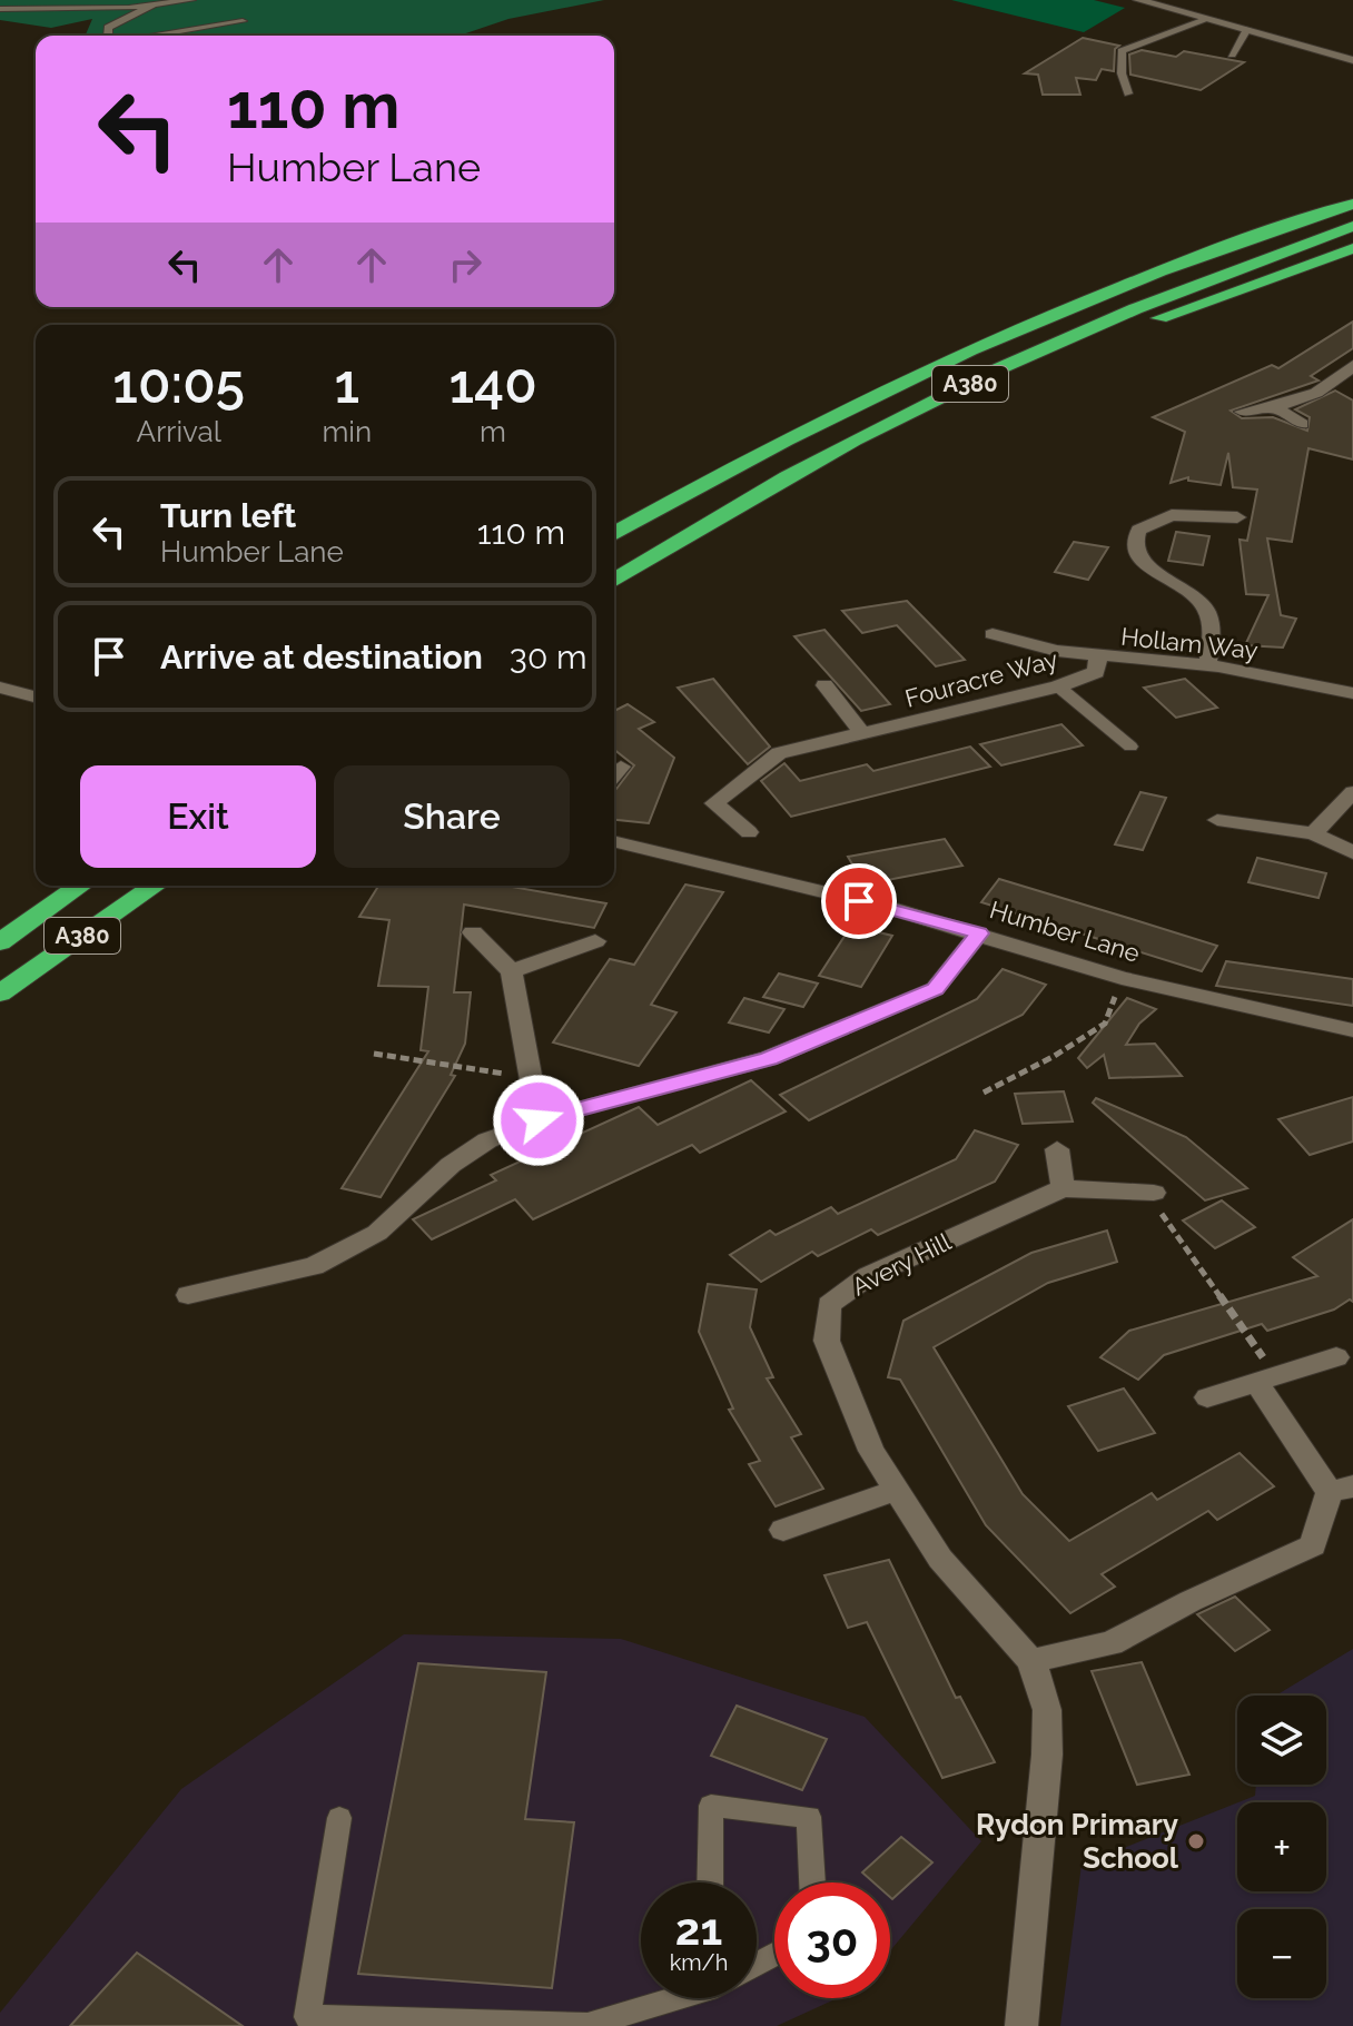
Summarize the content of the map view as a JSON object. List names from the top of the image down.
{
  "streets": {
    "highway": ["A380"],
    "street": [
      "Hollam Way",
      "Fouracre Way",
      "Humber Lane",
      "Avery Hill"
    ]
  },
  "crossings": [
    ["Hollam Way", "Fouracre Way"]
  ],
  "places": ["Rydon Primary School"],
  "page": {
    "turn": ["110 m", "Humber Lane"],
    "eta": [
      "10:05",
      "Arrival",
      "1",
      "min",
      "140",
      "m"
    ],
    "list": [
      {
        "name": "Turn left",
        "note": "Humber Lane",
        "value": "110 m"
      },
      {
        "name": "Arrive at destination",
        "value": "30 m"
      }
    ],
    "buttons": ["Exit", "Share"],
    "map_buttons": ["+", "−"],
    "speed": "21 km/h",
    "limit": "30"
  }
}
